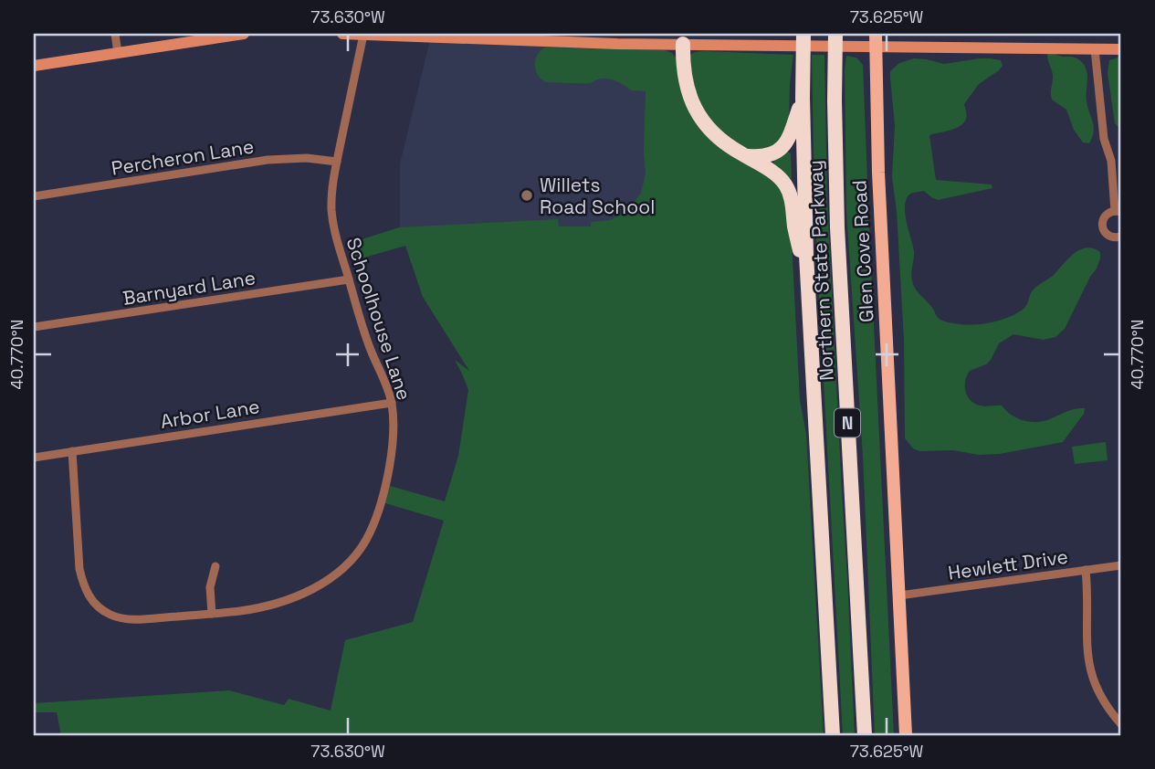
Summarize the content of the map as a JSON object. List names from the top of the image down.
{
  "streets": {
    "highway": ["Northern State Parkway", "N"],
    "main road": ["Glen Cove Road"],
    "street": [
      "Percheron Lane",
      "Barnyard Lane",
      "Schoolhouse Lane",
      "Arbor Lane",
      "Hewlett Drive"
    ]
  },
  "crossings": [
    ["Percheron Lane", "Schoolhouse Lane"],
    ["Glen Cove Road", "Hewlett Drive"],
    ["Barnyard Lane", "Schoolhouse Lane"],
    ["Schoolhouse Lane", "Arbor Lane"]
  ],
  "places": ["Willets Road School"],
  "coordinates": ["73.630°W", "73.625°W", "40.770°N"]
}
